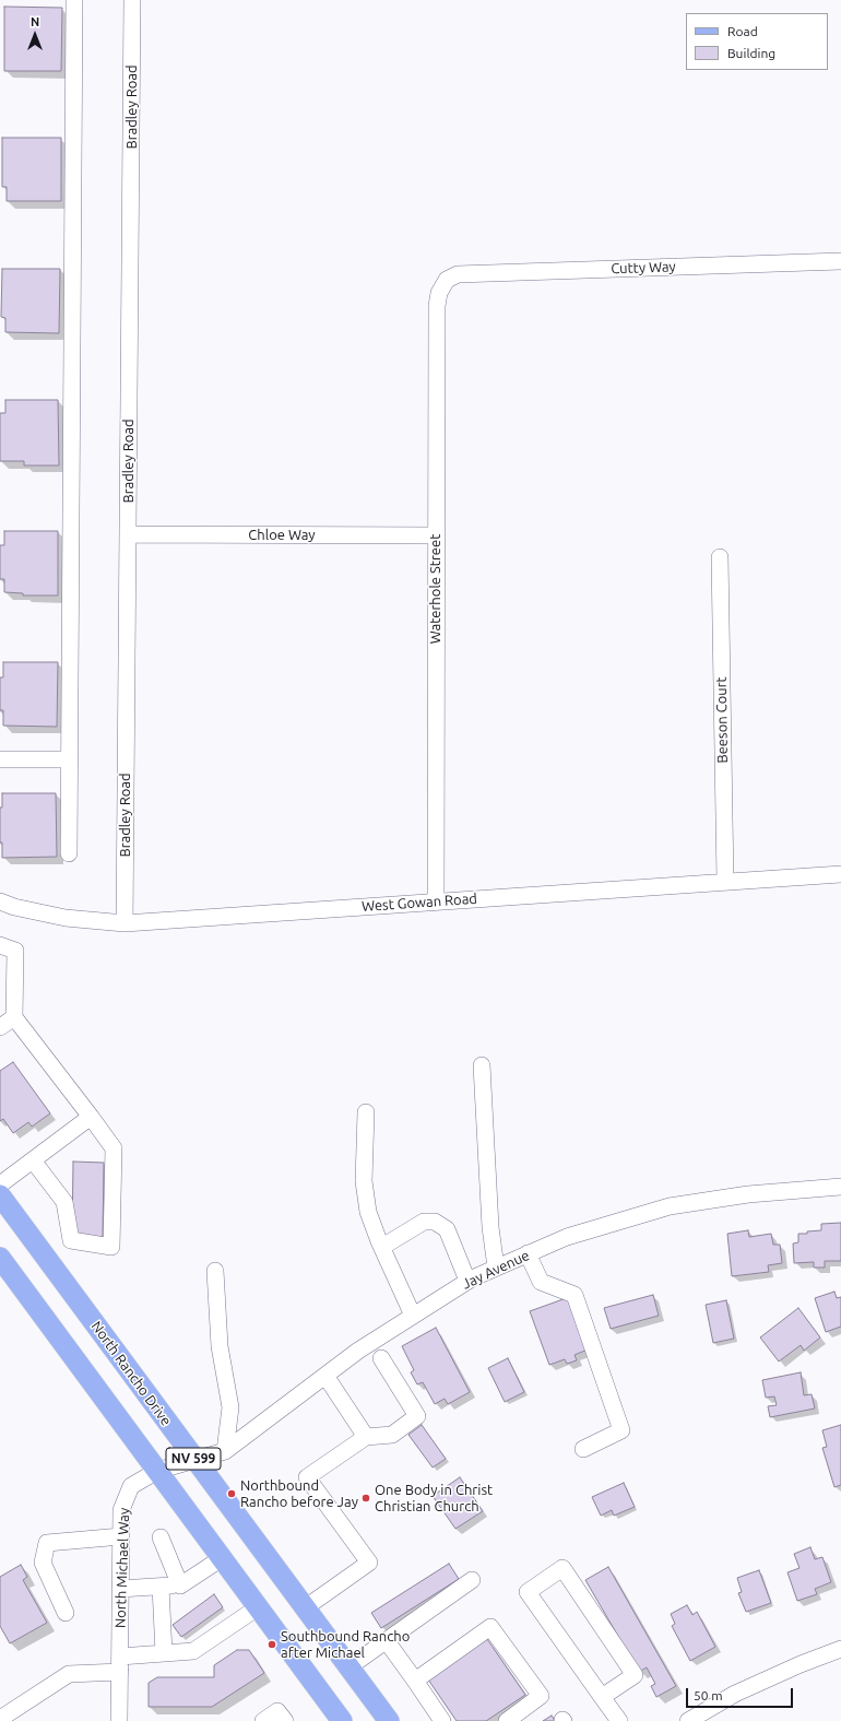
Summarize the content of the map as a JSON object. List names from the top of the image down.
{
  "streets": {
    "main road": ["North Rancho Drive", "NV 599"],
    "street": [
      "Bradley Road",
      "Cutty Way",
      "Chloe Way",
      "Waterhole Street",
      "Beeson Court",
      "West Gowan Road",
      "Jay Avenue",
      "North Michael Way"
    ]
  },
  "crossings": [
    ["Bradley Road", "Chloe Way"],
    ["Bradley Road", "West Gowan Road"],
    ["Cutty Way", "Waterhole Street"],
    ["Chloe Way", "Waterhole Street"],
    ["Waterhole Street", "West Gowan Road"],
    ["Beeson Court", "West Gowan Road"],
    ["Jay Avenue", "North Rancho Drive"],
    ["Jay Avenue", "North Michael Way"],
    ["North Rancho Drive", "North Michael Way"],
    ["NV 599", "North Michael Way"]
  ],
  "places": ["Northbound Rancho before Jay", "One Body in Christ Christian Church", "Southbound Rancho after Michael"],
  "legend": ["Road", "Building"],
  "scale_bar": "50 m",
  "north": "top"
}
